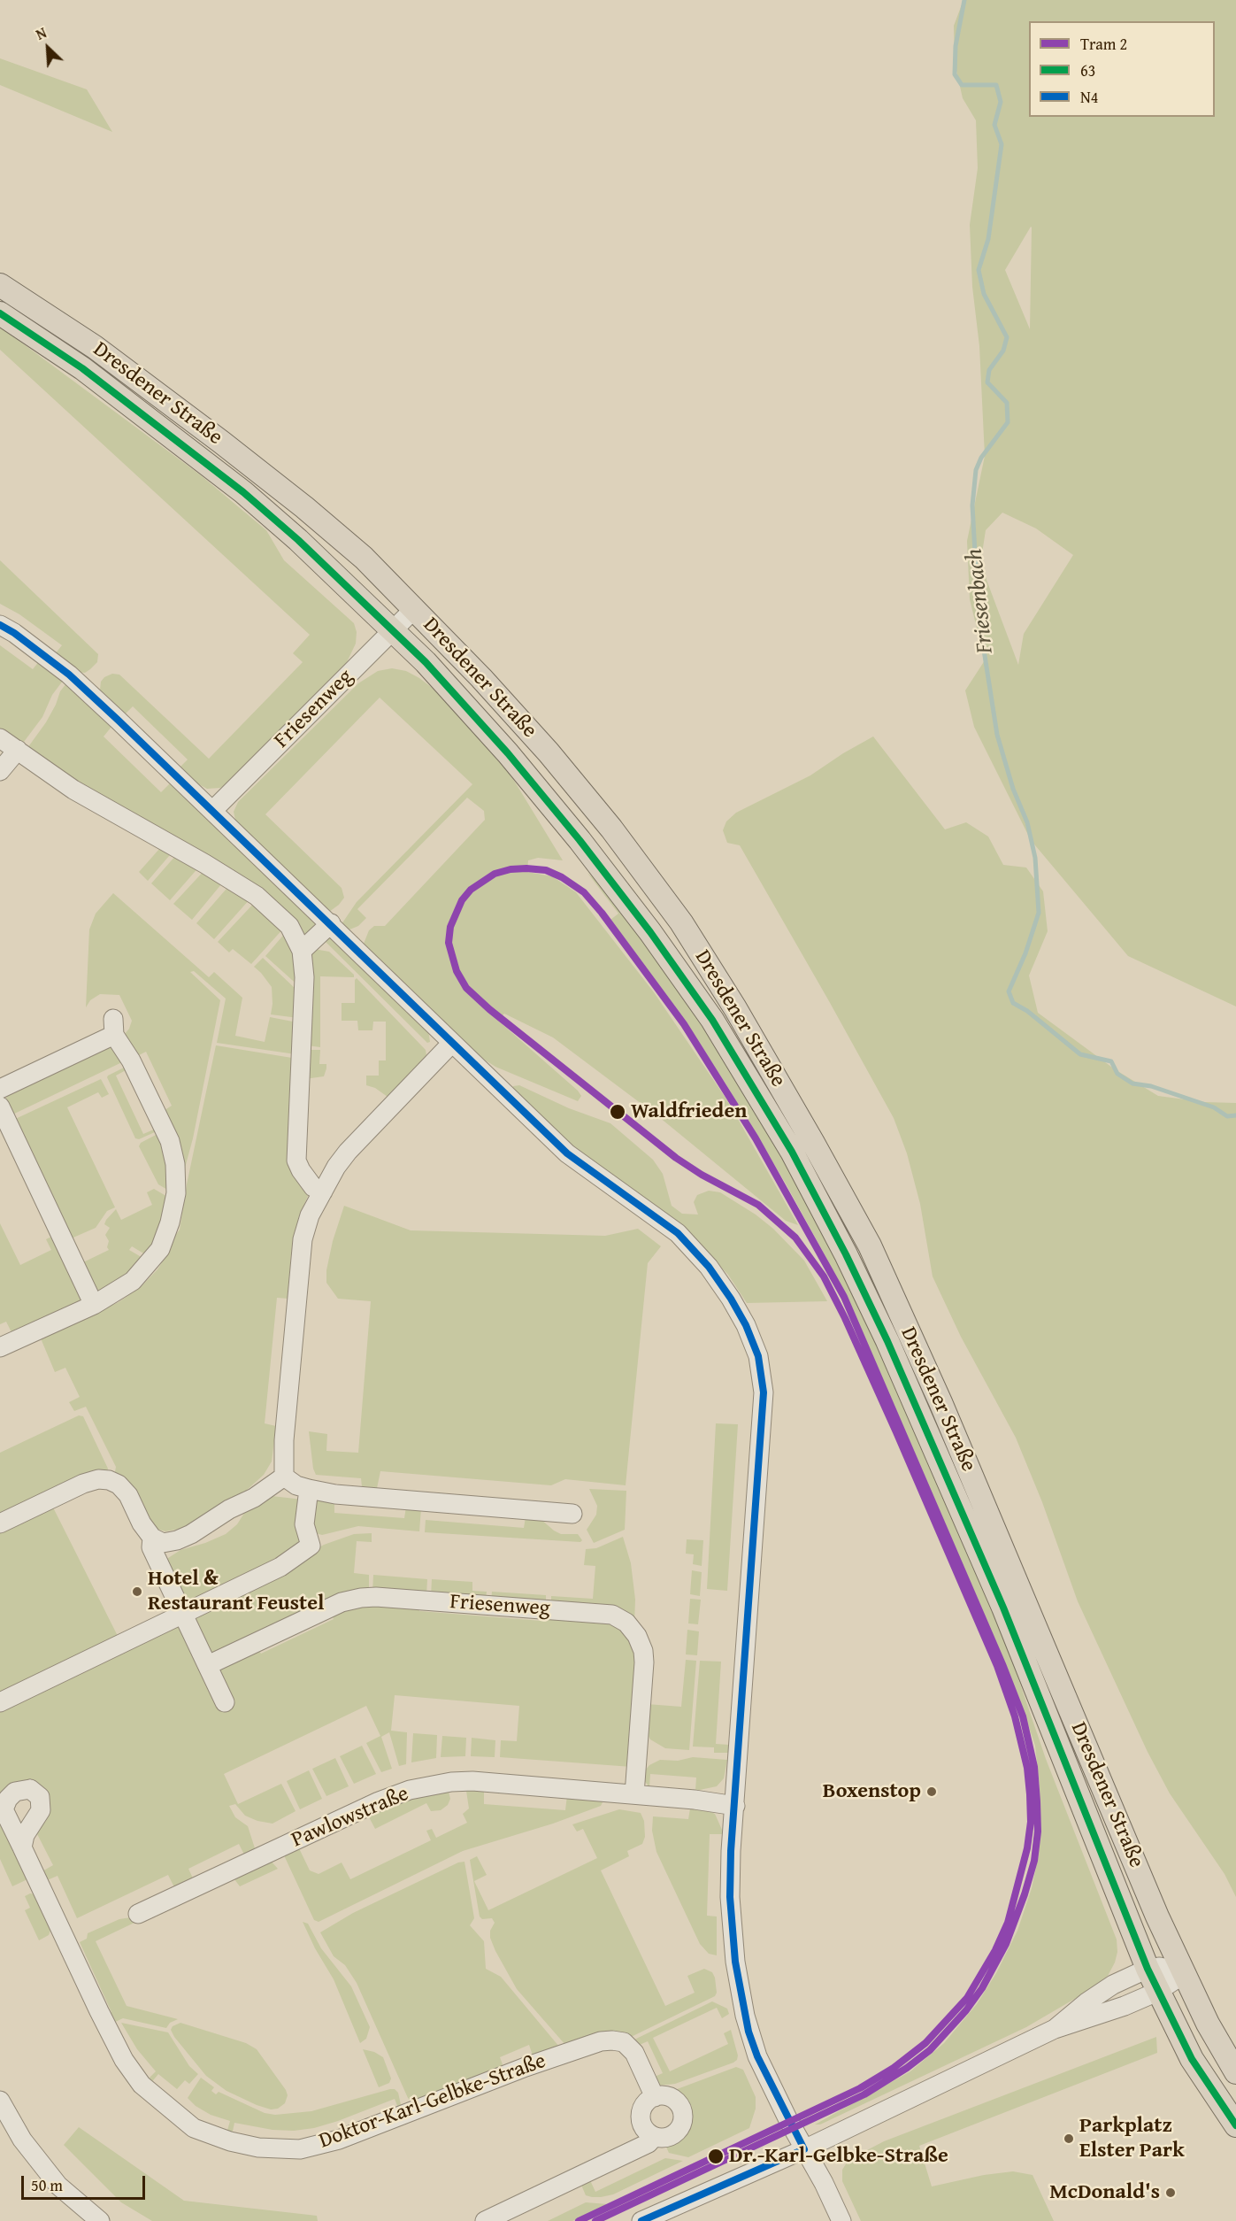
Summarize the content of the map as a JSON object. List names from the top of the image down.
{
  "streets": {
    "main road": ["Dresdener Straße"],
    "street": ["Friesenweg", "Pawlowstraße", "Doktor-Karl-Gelbke-Straße"]
  },
  "crossings": [
    ["Dresdener Straße", "Friesenweg"],
    ["Friesenweg", "Pawlowstraße"]
  ],
  "water": ["Friesenbach"],
  "places": [
    "Waldfrieden",
    "Hotel & Restaurant Feustel",
    "Boxenstop",
    "Parkplatz Elster Park",
    "Dr.-Karl-Gelbke-Straße",
    "McDonald's"
  ],
  "lines": ["transit line 63", "transit line N4", "tram line 2"],
  "legend": ["Tram 2", "63", "N4"],
  "scale_bar": "50 m",
  "north": "top left"
}
